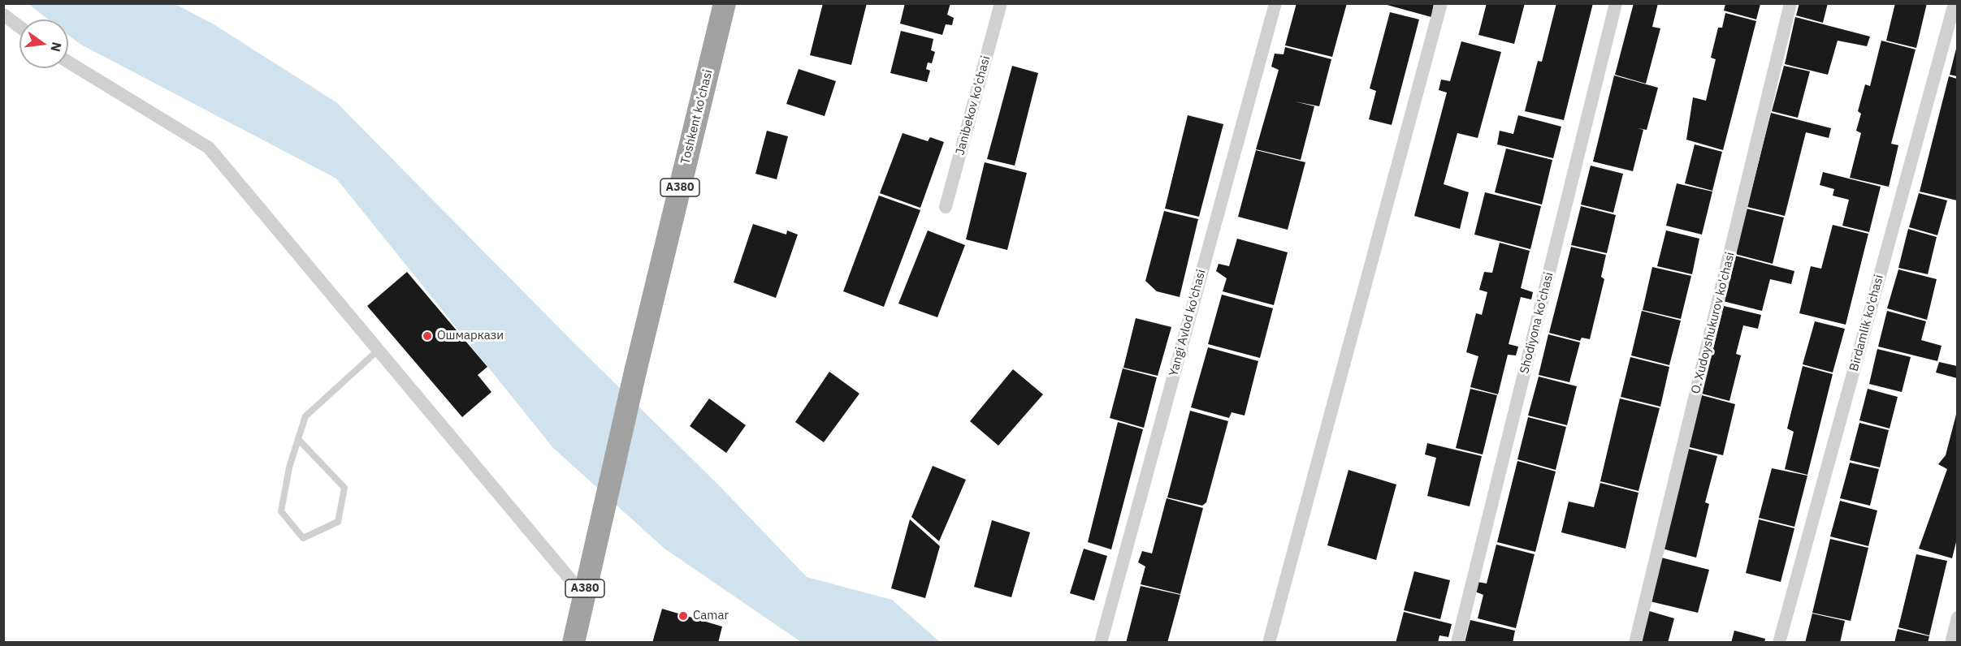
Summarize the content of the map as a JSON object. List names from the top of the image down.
{
  "streets": {
    "highway": ["Toshkent ko'chasi", "A380"],
    "street": [
      "Janibekov ko'chasi",
      "Yangi Avlod ko'chasi",
      "Shodiyona ko'chasi",
      "O. Xudoyshukurov ko'chasi",
      "Birdamlik ko'chasi"
    ]
  },
  "crossings": [
    ["Toshkent ko'chasi", "A380"]
  ],
  "places": ["Ошмаркази", "Camar"],
  "north": "right"
}
